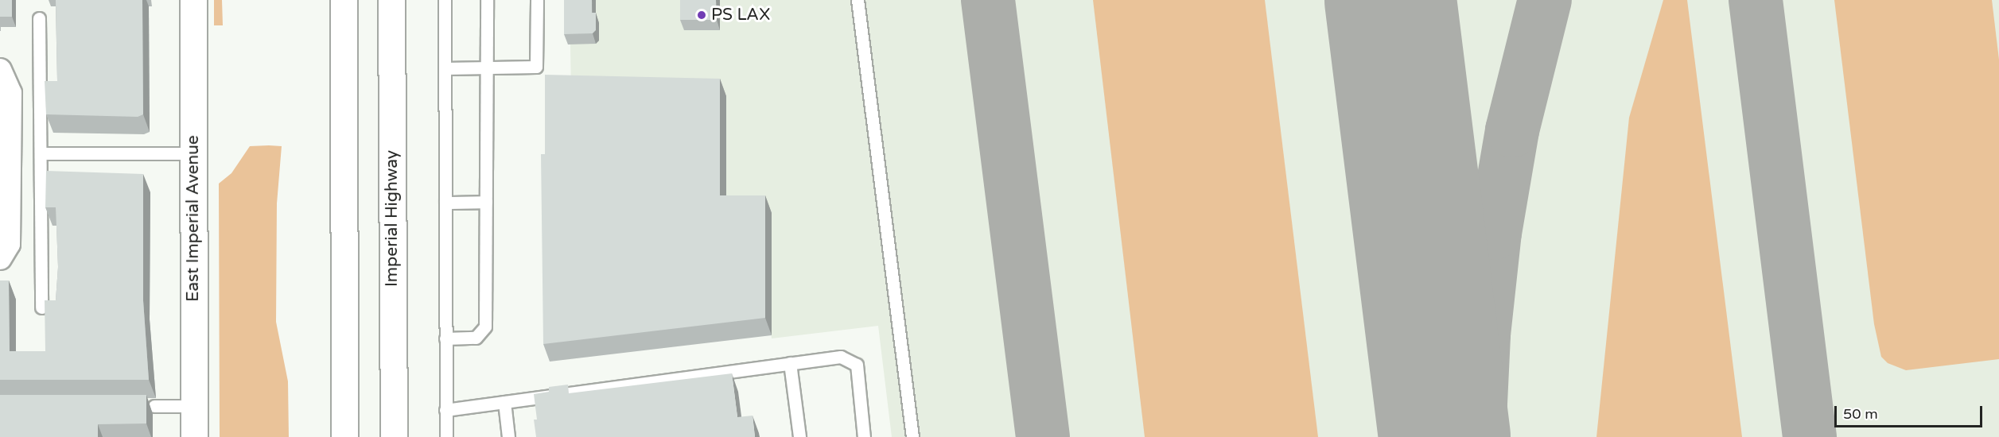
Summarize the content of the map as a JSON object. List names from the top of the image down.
{
  "streets": {
    "main road": ["East Imperial Avenue", "Imperial Highway"]
  },
  "places": ["PS LAX"],
  "scale_bar": "50 m"
}
